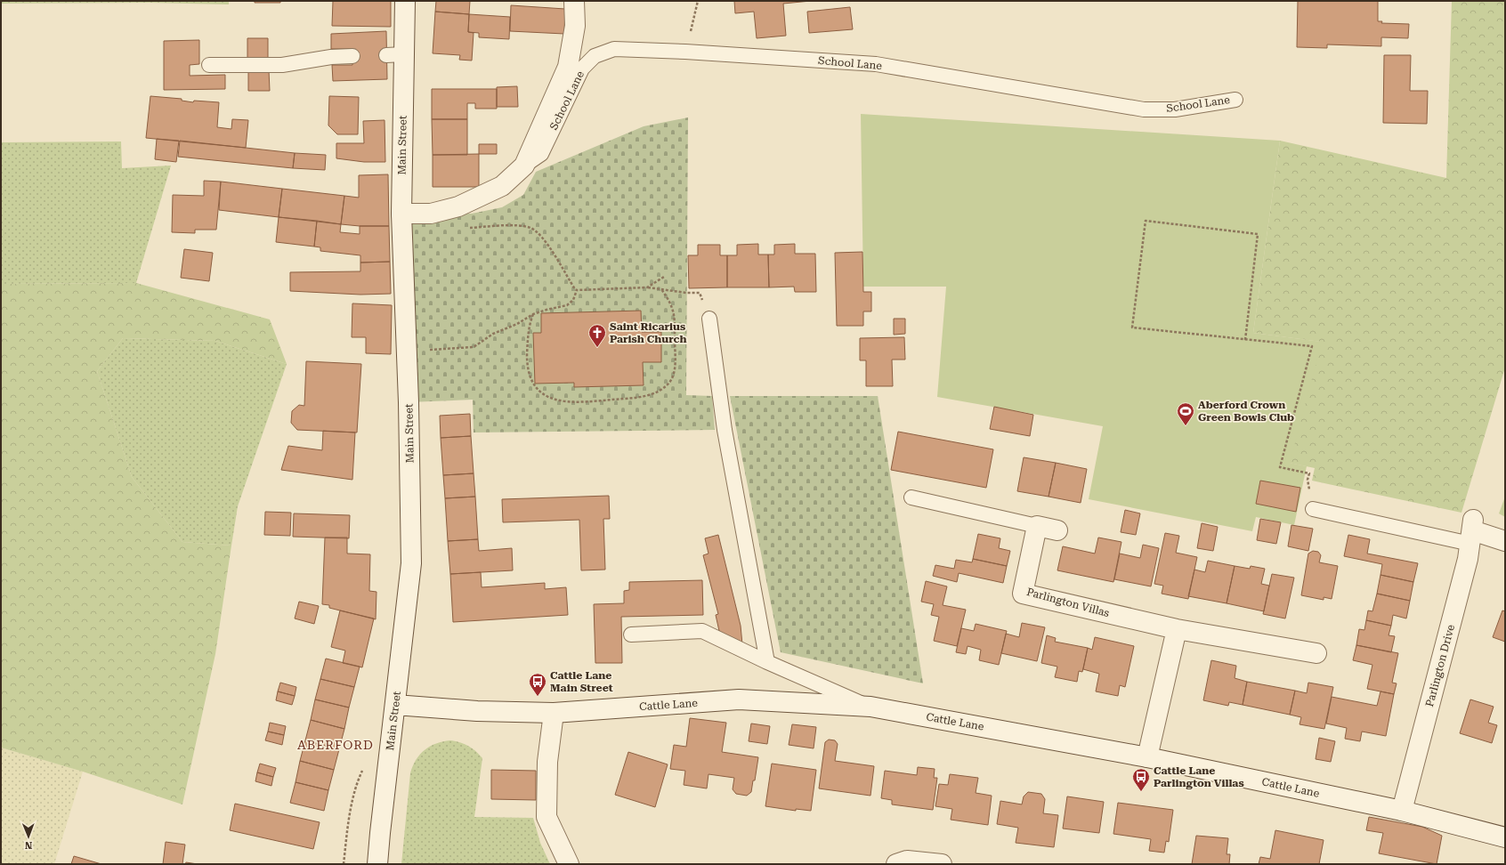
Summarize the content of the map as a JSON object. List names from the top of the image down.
{
  "streets": {
    "street": [
      "School Lane",
      "Main Street",
      "Parlington Villas",
      "Parlington Drive",
      "Cattle Lane"
    ]
  },
  "crossings": [
    ["School Lane", "Main Street"],
    ["Main Street", "Cattle Lane"],
    ["Parlington Drive", "Cattle Lane"]
  ],
  "districts": ["ABERFORD"],
  "places": {
    "church": ["Saint Ricarius Parish Church"],
    "sports": ["Aberford Crown Green Bowls Club"],
    "bus stop": ["Cattle Lane Main Street", "Cattle Lane Parlington Villas"]
  },
  "north": "bottom"
}
